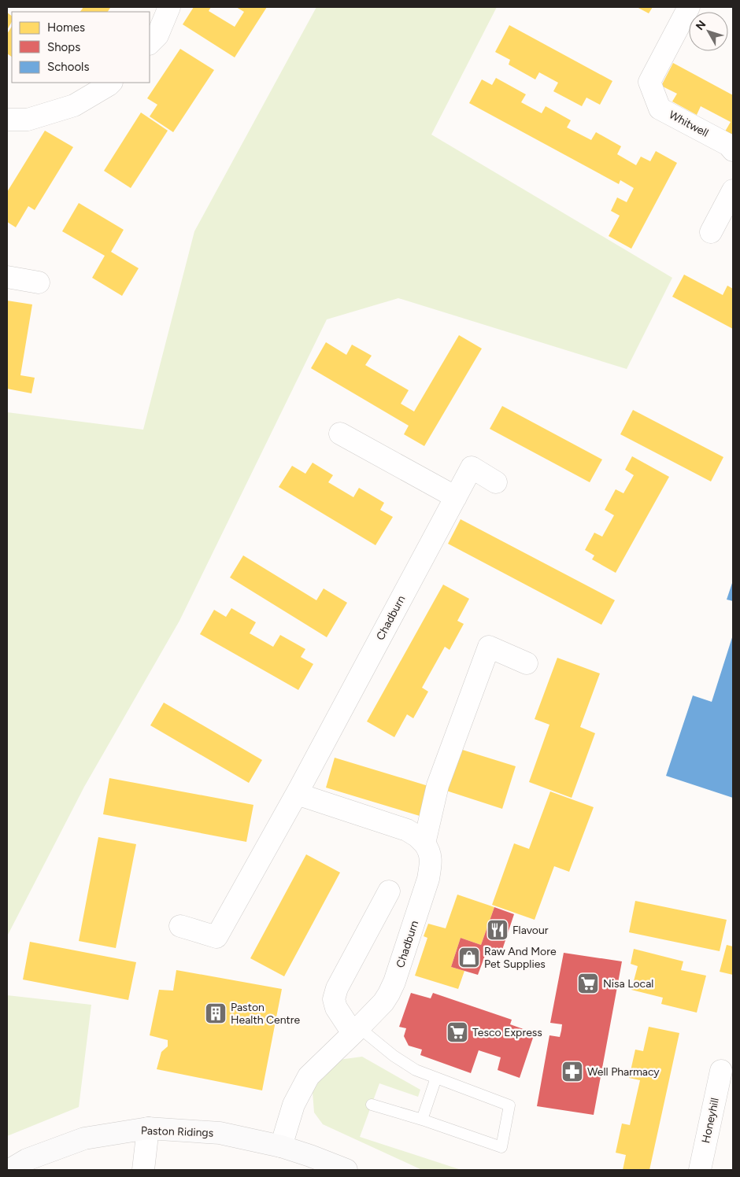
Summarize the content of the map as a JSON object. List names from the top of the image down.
{
  "streets": {
    "street": [
      "Whitwell",
      "Chadburn",
      "Honeyhill",
      "Paston Ridings"
    ]
  },
  "crossings": [
    ["Chadburn", "Paston Ridings"]
  ],
  "places": {
    "restaurant": ["Flavour"],
    "shop": ["Raw And More Pet Supplies"],
    "supermarket": ["Nisa Local", "Tesco Express"],
    "building": ["Paston Health Centre"],
    "pharmacy": ["Well Pharmacy"]
  },
  "legend": ["Homes", "Shops", "Schools"],
  "north": "top left"
}
